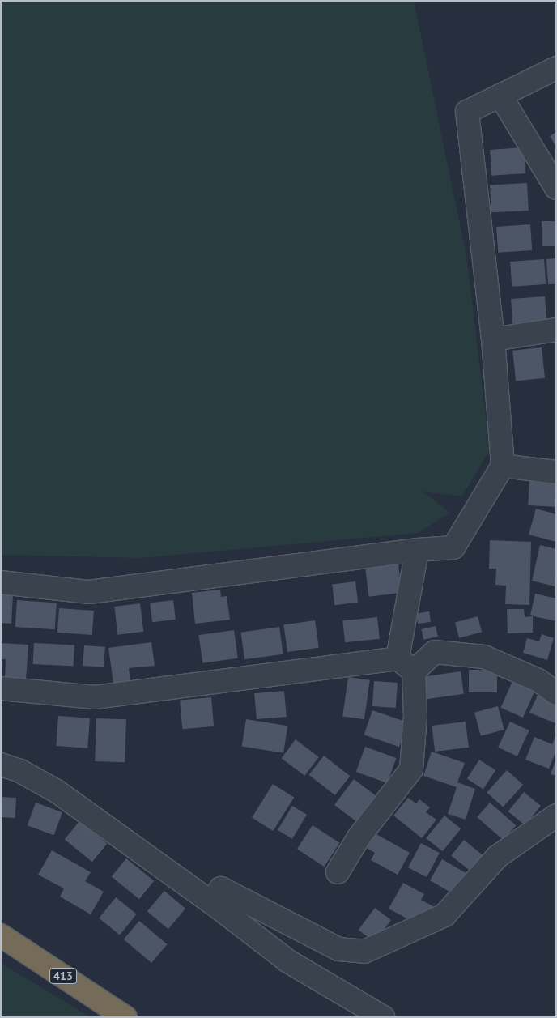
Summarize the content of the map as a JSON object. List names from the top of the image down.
{
  "streets": {
    "highway": ["413"]
  }
}
